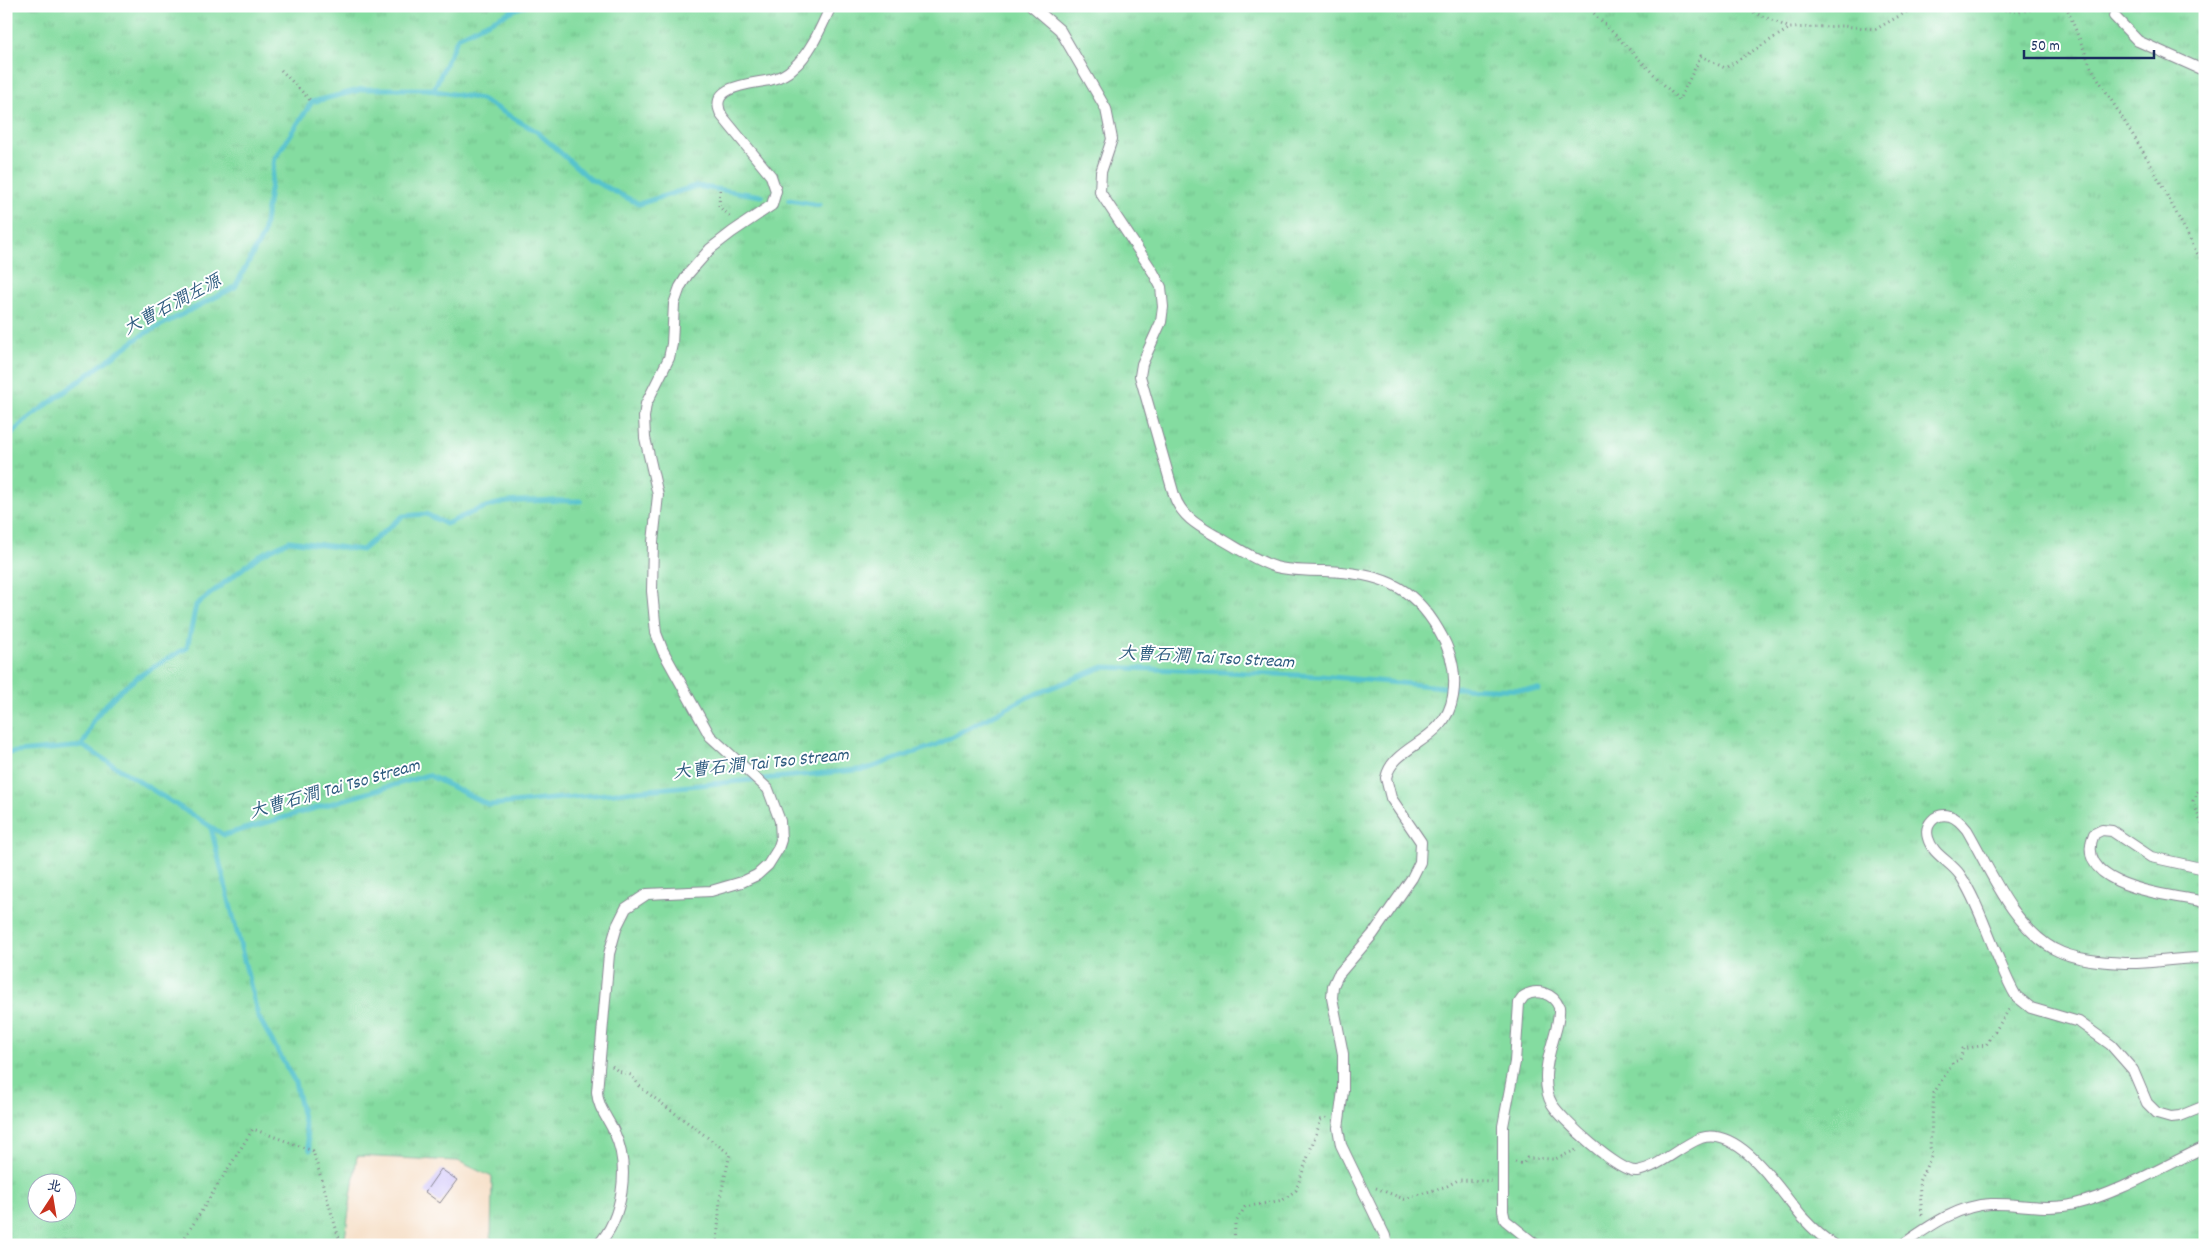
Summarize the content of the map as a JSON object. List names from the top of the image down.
{
  "water": ["大曹石澗左源", "大曹石澗 Tai Tso Stream"],
  "scale_bar": "50 m",
  "north": "top"
}
